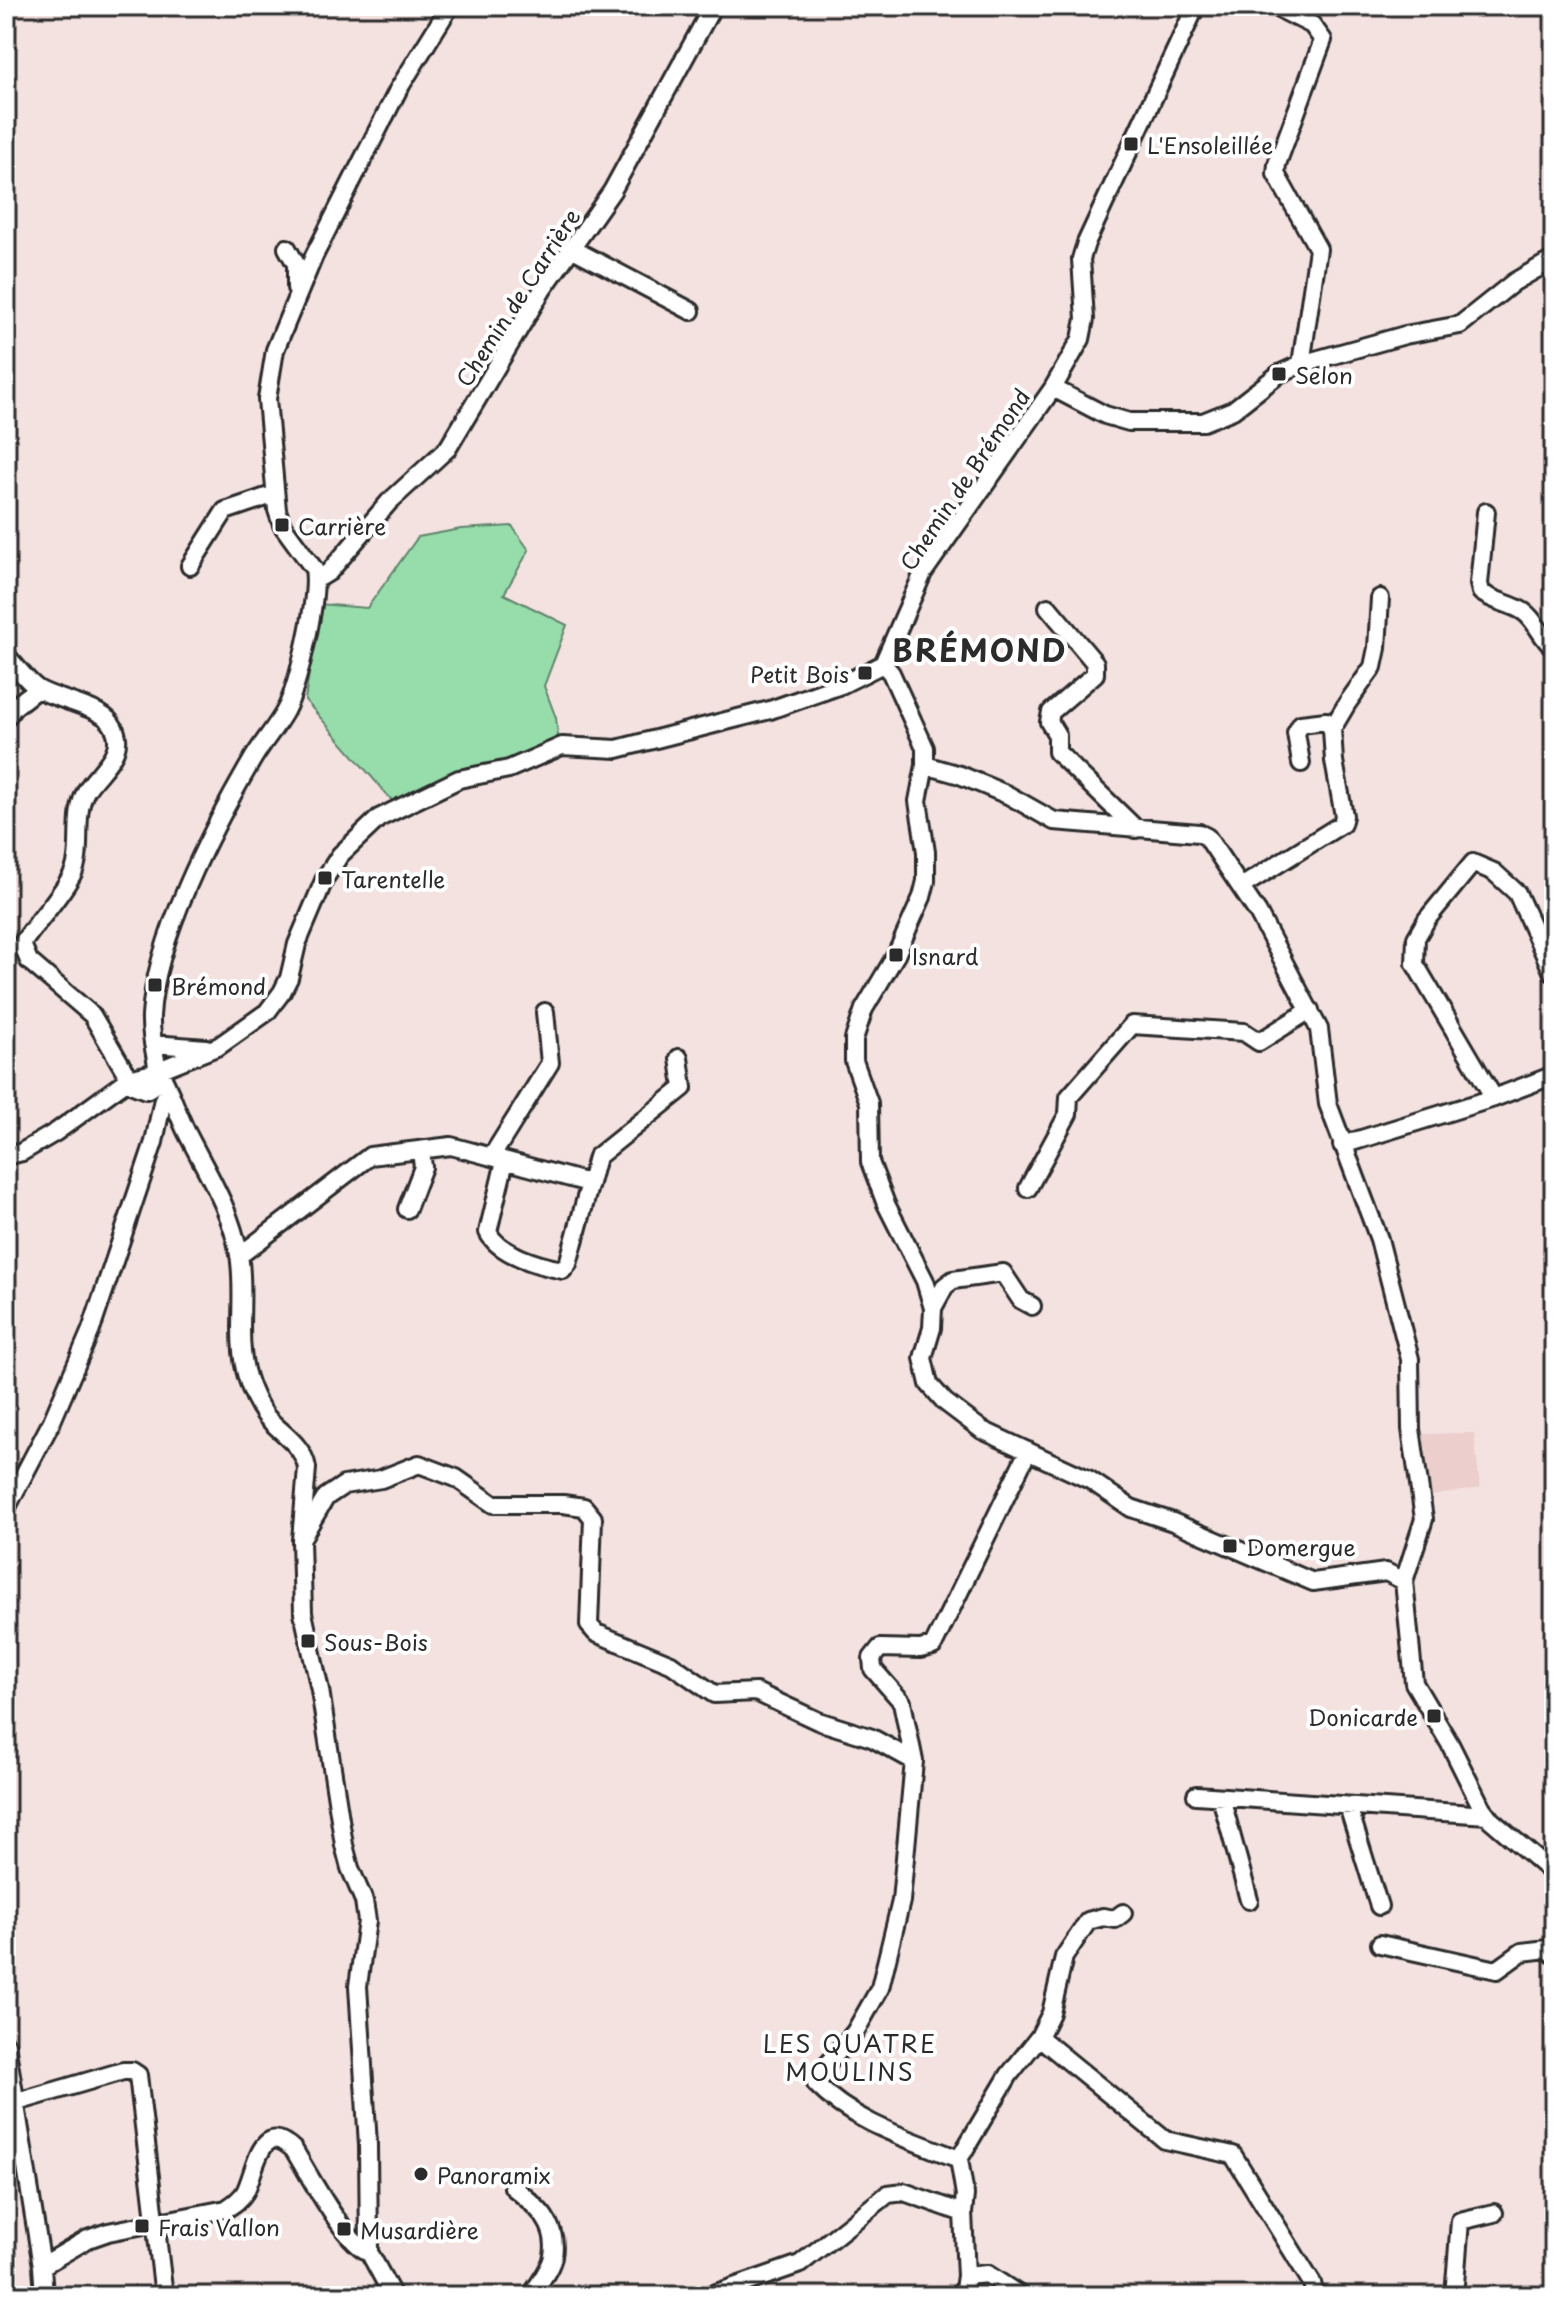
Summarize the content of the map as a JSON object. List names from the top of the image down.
{
  "streets": {
    "street": ["Chemin de Carrière", "Chemin de Brémond"]
  },
  "districts": ["BRÉMOND", "LES QUATRE MOULINS"],
  "places": {
    "transit": [
      "L'Ensoleillée",
      "Selon",
      "Carrière",
      "Petit Bois",
      "Tarentelle",
      "Isnard",
      "Brémond",
      "Domergue",
      "Sous-Bois",
      "Donicarde",
      "Frais Vallon",
      "Musardière"
    ],
    "other": ["Panoramix"]
  }
}
